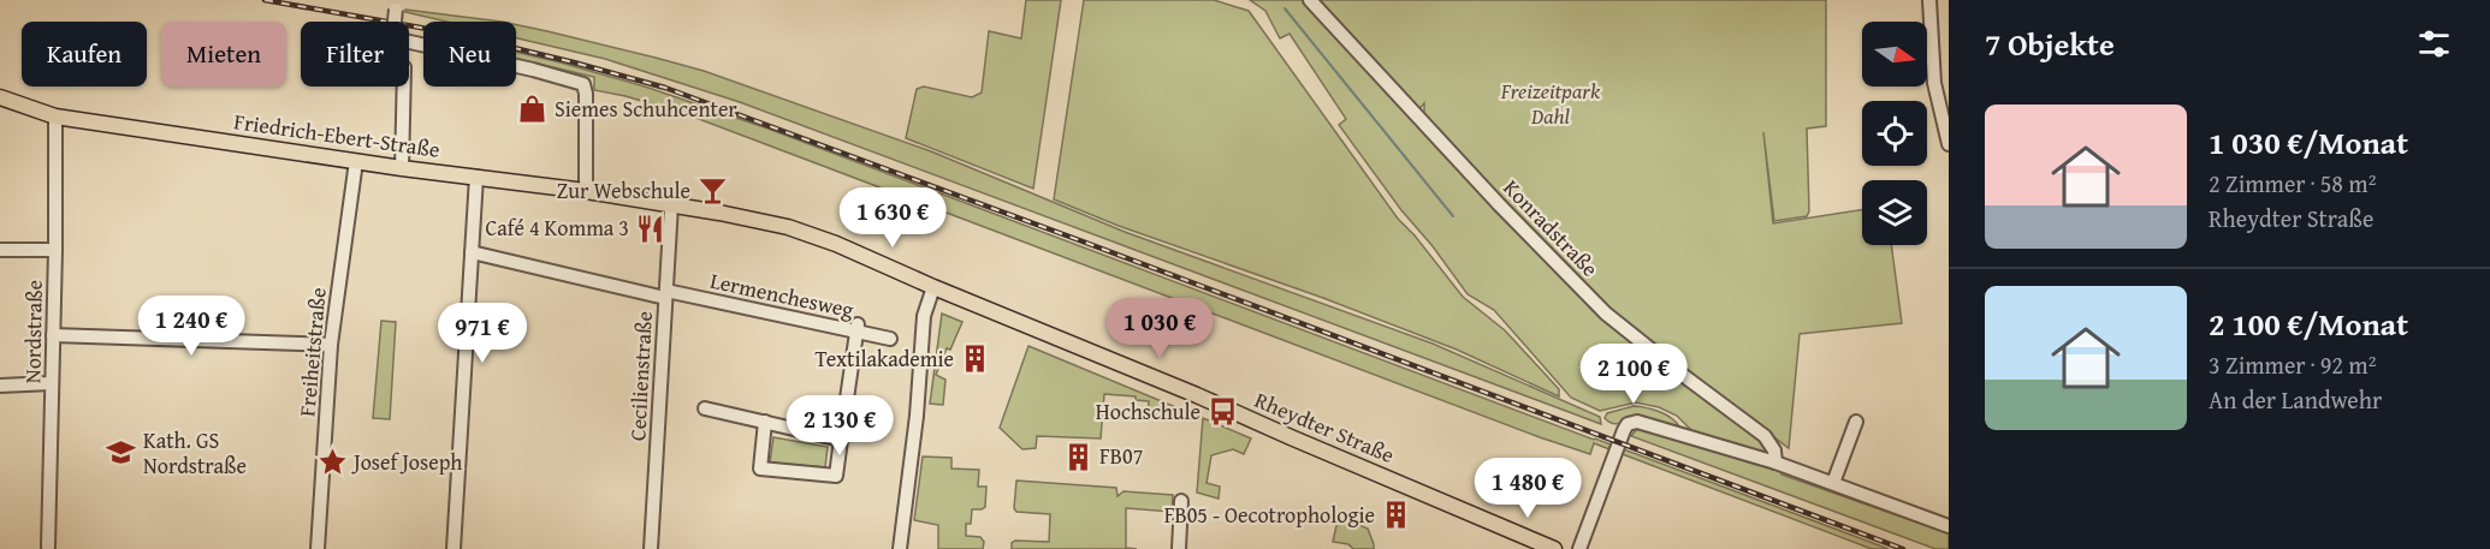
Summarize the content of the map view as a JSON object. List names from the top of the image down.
{
  "streets": {
    "main road": ["Friedrich-Ebert-Straße", "Rheydter Straße"],
    "street": [
      "Konradstraße",
      "Lermenchesweg",
      "Nordstraße",
      "Freiheitstraße",
      "Cecilienstraße"
    ]
  },
  "crossings": [
    ["Friedrich-Ebert-Straße", "Nordstraße"],
    ["Friedrich-Ebert-Straße", "Freiheitstraße"],
    ["Friedrich-Ebert-Straße", "Cecilienstraße"],
    ["Friedrich-Ebert-Straße", "Rheydter Straße"],
    ["Lermenchesweg", "Cecilienstraße"],
    ["Cecilienstraße", "Rheydter Straße"]
  ],
  "parks": ["Freizeitpark Dahl"],
  "places": {
    "shop": ["Siemes Schuhcenter"],
    "bar": ["Zur Webschule"],
    "restaurant": ["Café 4 Komma 3"],
    "building": ["Textilakademie", "FB07", "FB05 - Oecotrophologie"],
    "bus stop": ["Hochschule"],
    "school or university": ["Kath. GS Nordstraße"],
    "place": ["Josef Joseph"]
  },
  "north": "right",
  "page": {
    "heading": "7 Objekte",
    "chip": [
      "Kaufen",
      "Mieten",
      "Filter",
      "Neu"
    ],
    "list": [
      {
        "name": "1 030 €/Monat",
        "note": "2 Zimmer · 58 m² · Rheydter Straße"
      },
      {
        "name": "2 100 €/Monat",
        "note": "3 Zimmer · 92 m² · An der Landwehr"
      }
    ],
    "price": [
      "1 630 €",
      "1 240 €",
      "1 030 €",
      "971 €",
      "2 100 €",
      "2 130 €",
      "1 480 €"
    ]
  }
}
